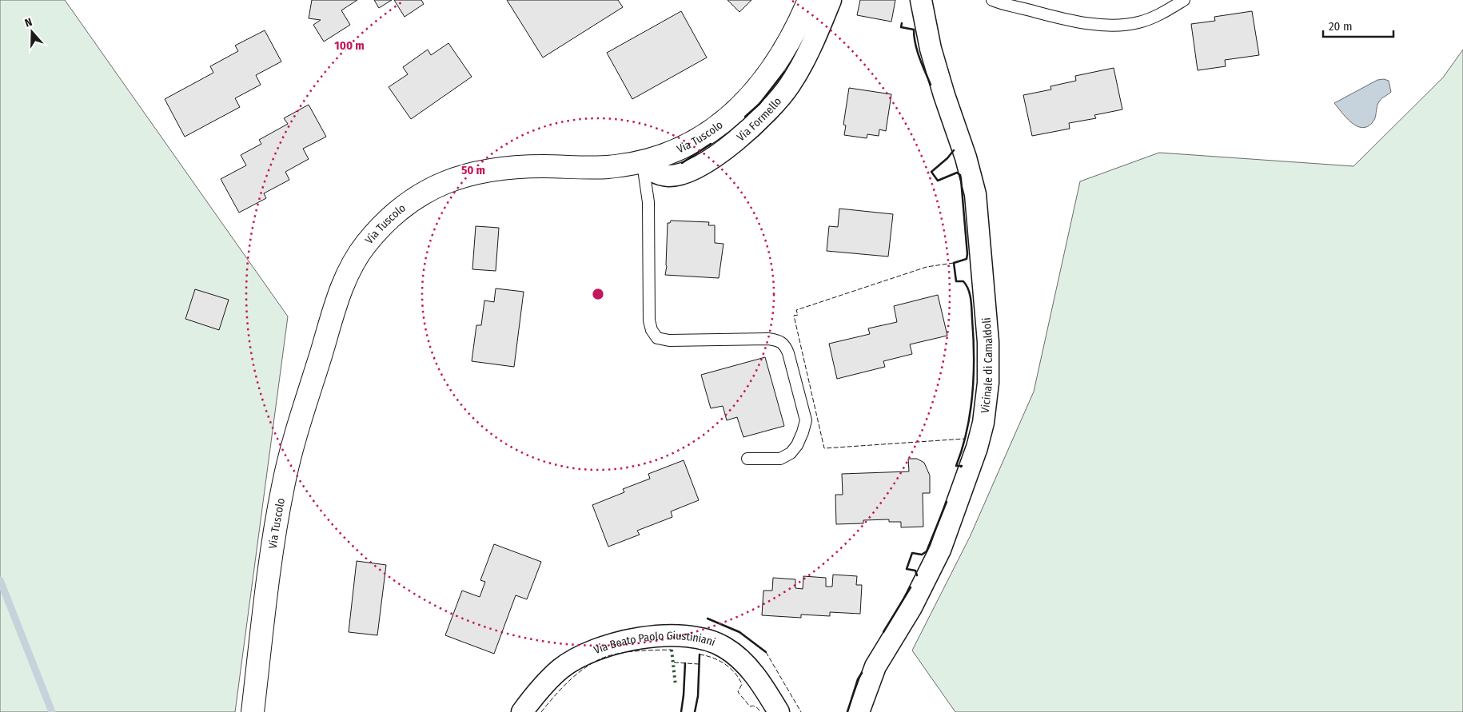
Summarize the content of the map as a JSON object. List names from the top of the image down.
{
  "streets": {
    "street": [
      "Via Formello",
      "Via Tuscolo",
      "Vicinale di Camaldoli",
      "Via Beato Paolo Giustiniani"
    ]
  },
  "crossings": [
    ["Via Formello", "Via Tuscolo"]
  ],
  "scale_bar": "20 m",
  "north": "top",
  "rings": ["100 m", "50 m"]
}
